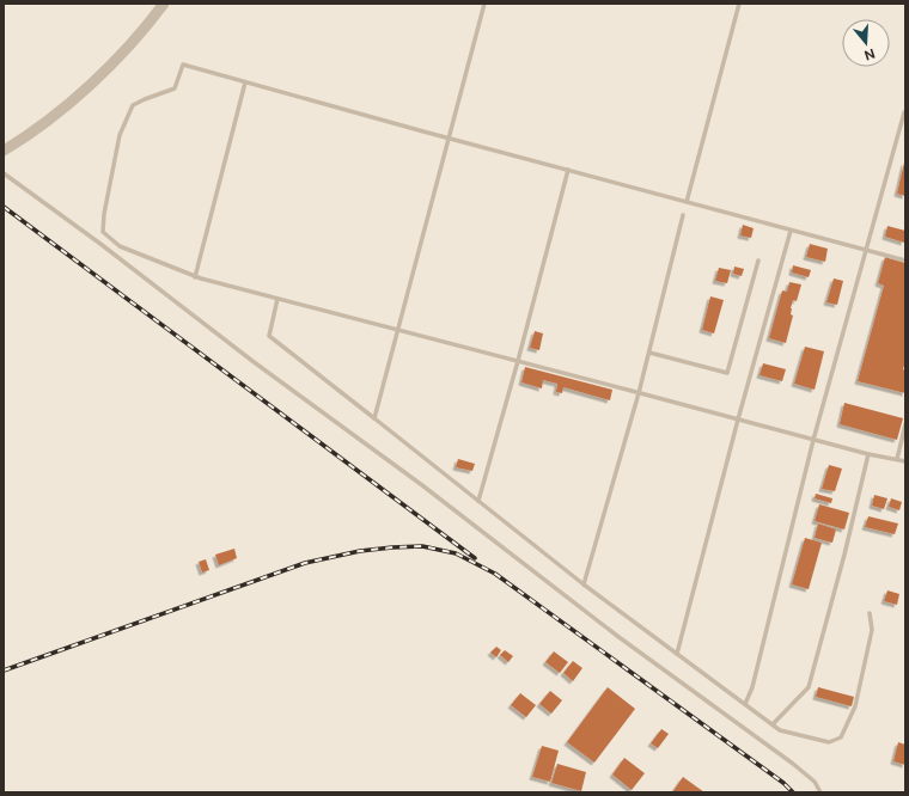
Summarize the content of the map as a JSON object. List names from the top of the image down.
{
  "north": "bottom"
}
